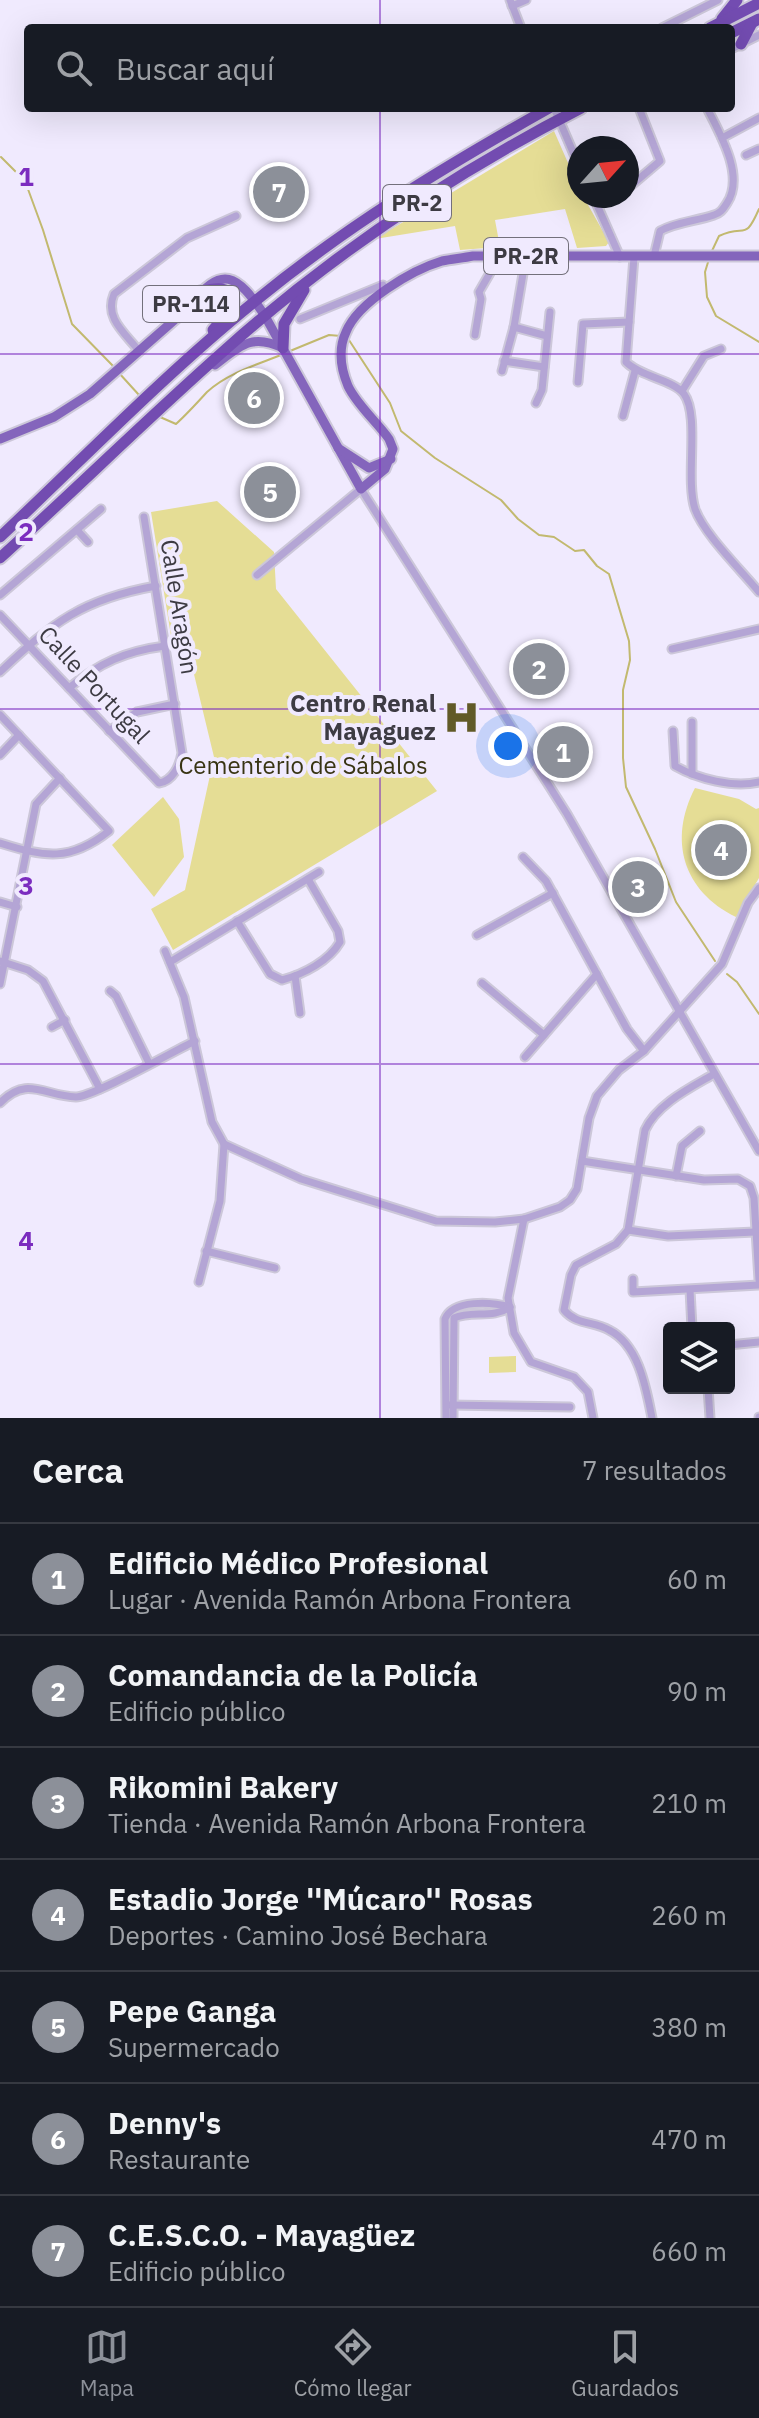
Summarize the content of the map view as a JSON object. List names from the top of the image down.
{
  "streets": {
    "highway": ["PR-2"],
    "main road": ["PR-2R", "PR-114"],
    "street": ["Calle Aragón", "Calle Portugal"]
  },
  "crossings": [
    ["PR-2", "PR-114"],
    ["Calle Aragón", "Calle Portugal"]
  ],
  "parks": ["Cementerio de Sábalos"],
  "places": {
    "hospital": ["Centro Renal Mayaguez"]
  },
  "north": "top right",
  "page": {
    "search": "Buscar aquí",
    "pins": [
      "7",
      "6",
      "5",
      "2",
      "1",
      "4",
      "3"
    ],
    "heading": ["Cerca", "7 resultados"],
    "list": [
      {
        "mark": "1",
        "name": "Edificio Médico Profesional",
        "note": "Lugar · Avenida Ramón Arbona Frontera",
        "value": "60 m"
      },
      {
        "mark": "2",
        "name": "Comandancia de la Policía",
        "note": "Edificio público",
        "value": "90 m"
      },
      {
        "mark": "3",
        "name": "Rikomini Bakery",
        "note": "Tienda · Avenida Ramón Arbona Frontera",
        "value": "210 m"
      },
      {
        "mark": "4",
        "name": "Estadio Jorge ''Múcaro'' Rosas",
        "note": "Deportes · Camino José Bechara",
        "value": "260 m"
      },
      {
        "mark": "5",
        "name": "Pepe Ganga",
        "note": "Supermercado",
        "value": "380 m"
      },
      {
        "mark": "6",
        "name": "Denny's",
        "note": "Restaurante",
        "value": "470 m"
      },
      {
        "mark": "7",
        "name": "C.E.S.C.O. - Mayagüez",
        "note": "Edificio público",
        "value": "660 m"
      }
    ],
    "nav": ["Mapa", "Cómo llegar", "Guardados"]
  },
  "grid": {
    "rows": [
      "1",
      "2",
      "3",
      "4"
    ]
  }
}
